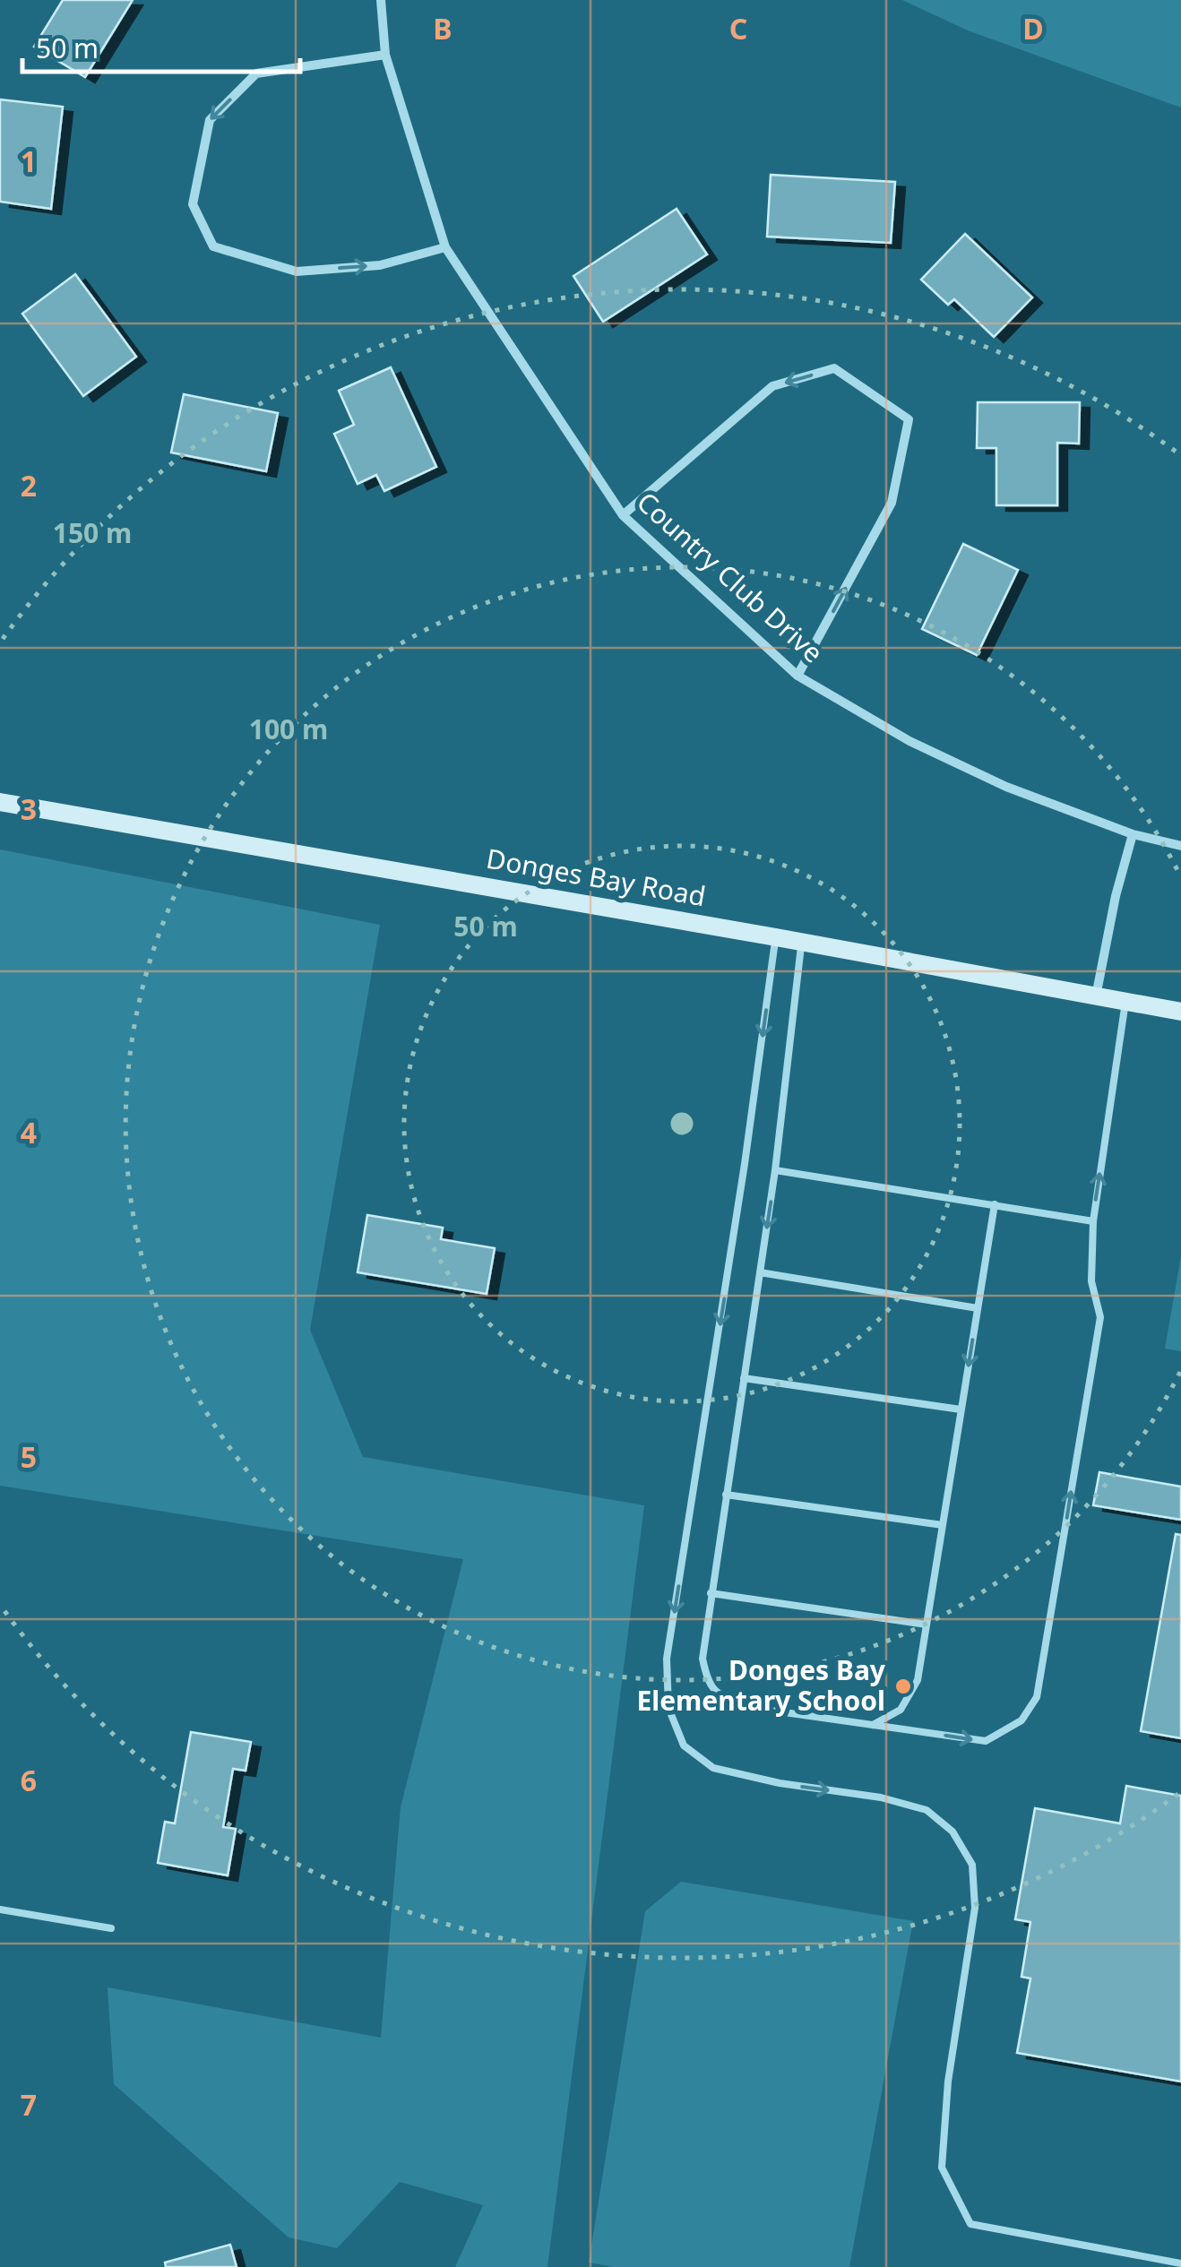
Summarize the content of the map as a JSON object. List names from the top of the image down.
{
  "streets": {
    "street": ["Country Club Drive", "Donges Bay Road"]
  },
  "places": ["Donges Bay Elementary School"],
  "scale_bar": "50 m",
  "grid": {
    "columns": ["B", "C", "D"],
    "rows": [
      "1",
      "2",
      "3",
      "4",
      "5",
      "6",
      "7"
    ]
  },
  "rings": ["150 m", "100 m", "50 m"]
}
